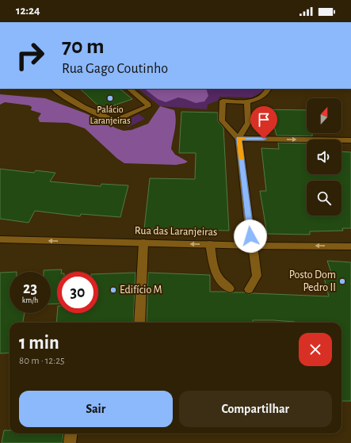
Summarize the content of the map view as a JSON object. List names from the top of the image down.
{
  "streets": {
    "street": ["Rua das Laranjeiras"]
  },
  "one_way": ["Rua das Laranjeiras"],
  "places": ["Palácio Laranjeiras", "Posto Dom Pedro II", "Edifício M"],
  "north": "top",
  "page": {
    "status": "12:24",
    "turn": ["70 m", "Rua Gago Coutinho"],
    "speed": "23 km/h",
    "limit": "30",
    "heading": ["1 min", "80 m · 12:25"],
    "buttons": ["Sair", "Compartilhar"]
  }
}
